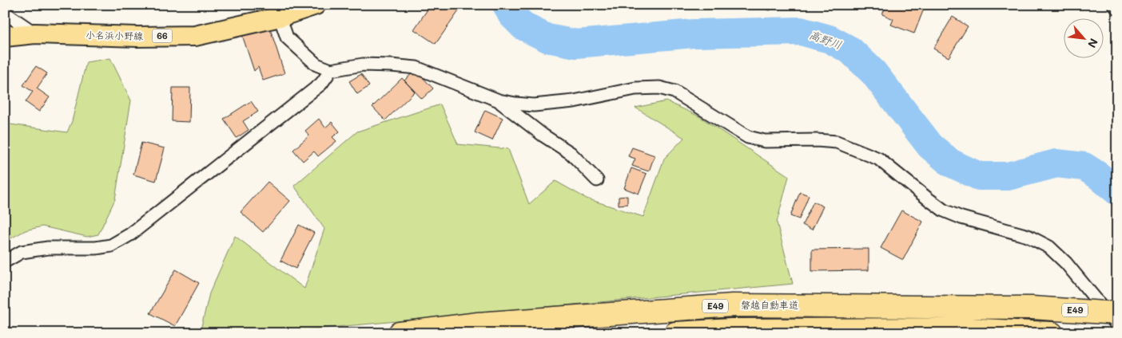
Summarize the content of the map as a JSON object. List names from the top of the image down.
{
  "streets": {
    "highway": ["磐越自動車道", "E49"],
    "main road": ["小名浜小野線", "66"]
  },
  "water": ["高野川"],
  "north": "bottom right"
}
